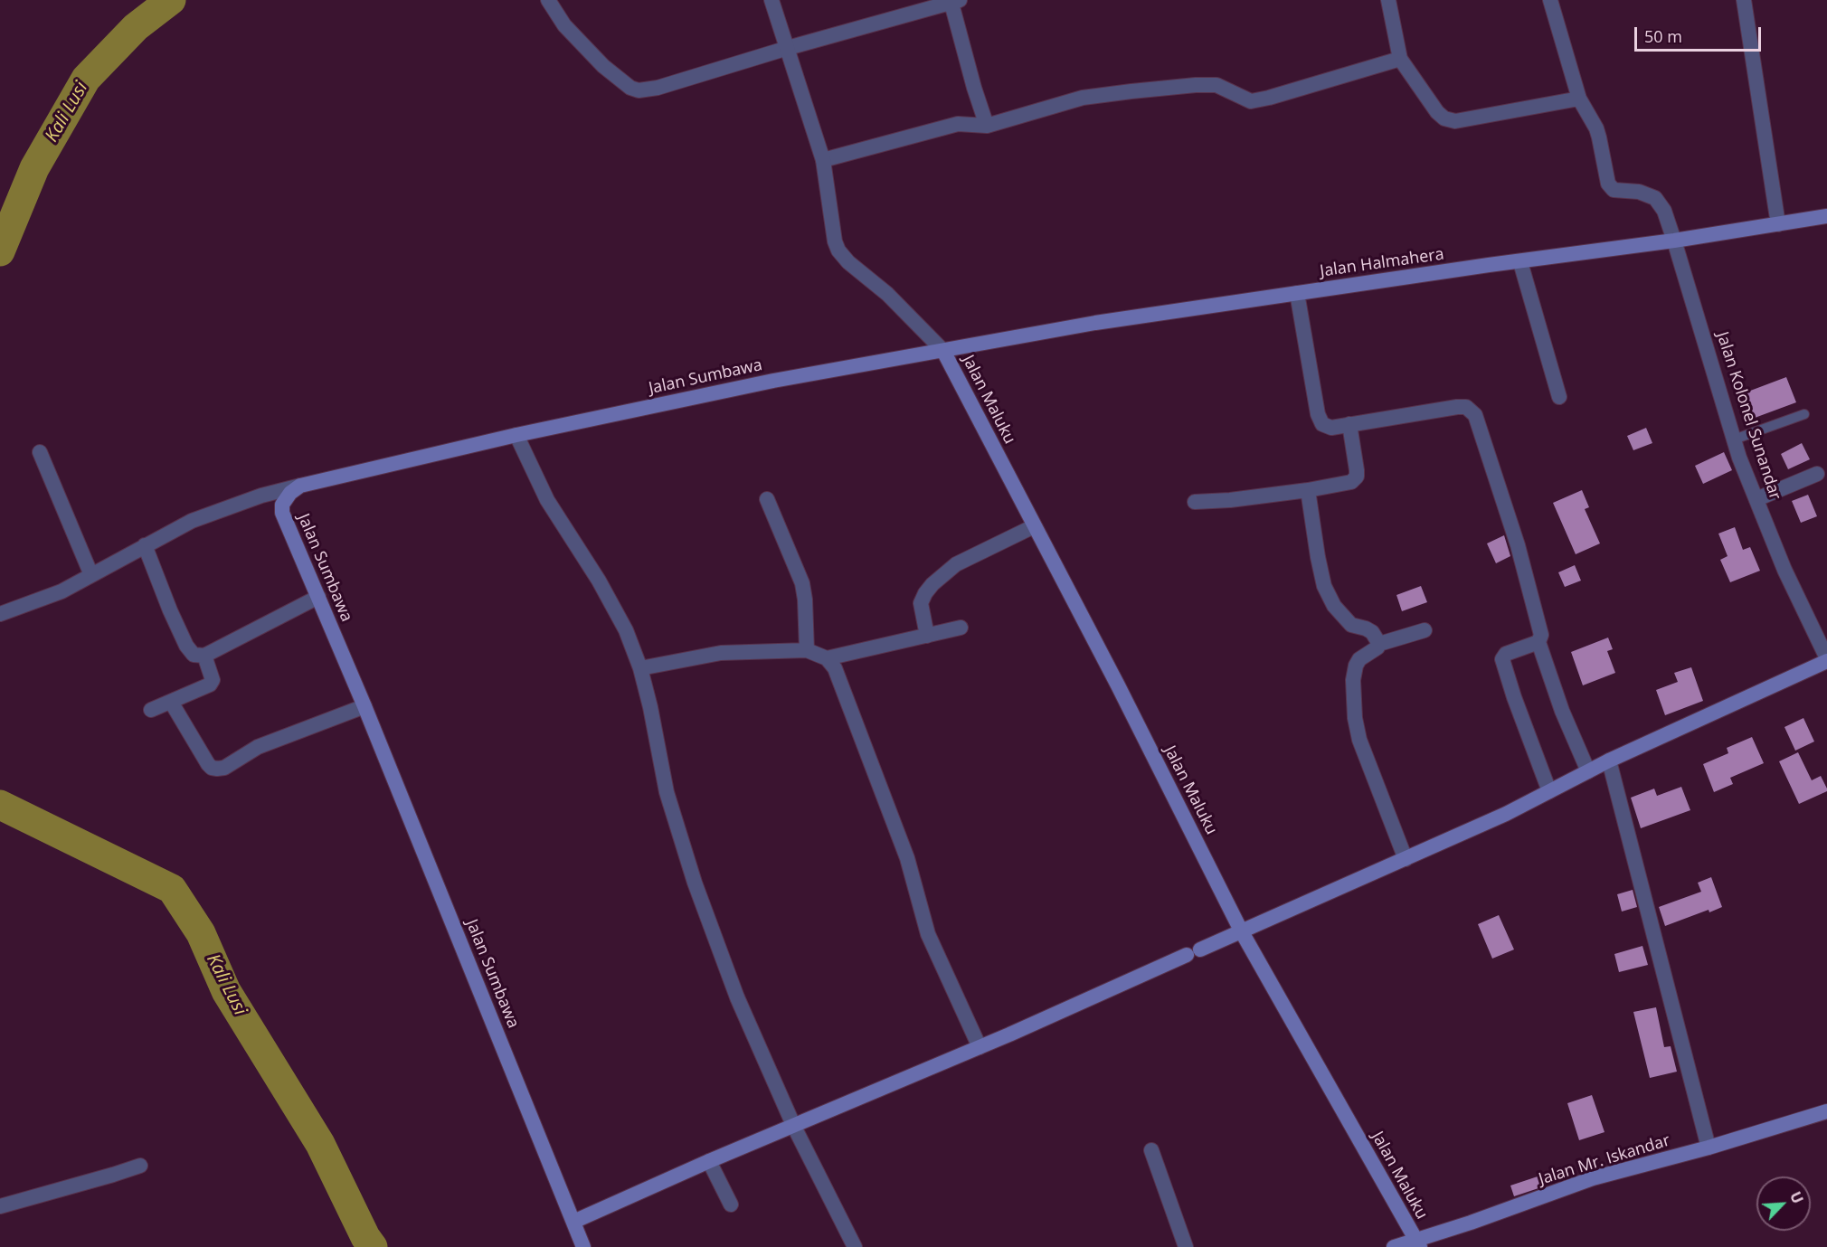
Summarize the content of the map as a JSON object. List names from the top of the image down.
{
  "streets": {
    "main road": [
      "Jalan Halmahera",
      "Jalan Sumbawa",
      "Jalan Maluku",
      "Jalan Mr. Iskandar"
    ],
    "street": ["Jalan Kolonel Sunandar"]
  },
  "crossings": [
    ["Jalan Halmahera", "Jalan Sumbawa"],
    ["Jalan Halmahera", "Jalan Maluku"],
    ["Jalan Halmahera", "Jalan Kolonel Sunandar"],
    ["Jalan Sumbawa", "Jalan Maluku"],
    ["Jalan Maluku", "Jalan Mr. Iskandar"]
  ],
  "water": ["Kali Lusi"],
  "scale_bar": "50 m",
  "north": "top right"
}
